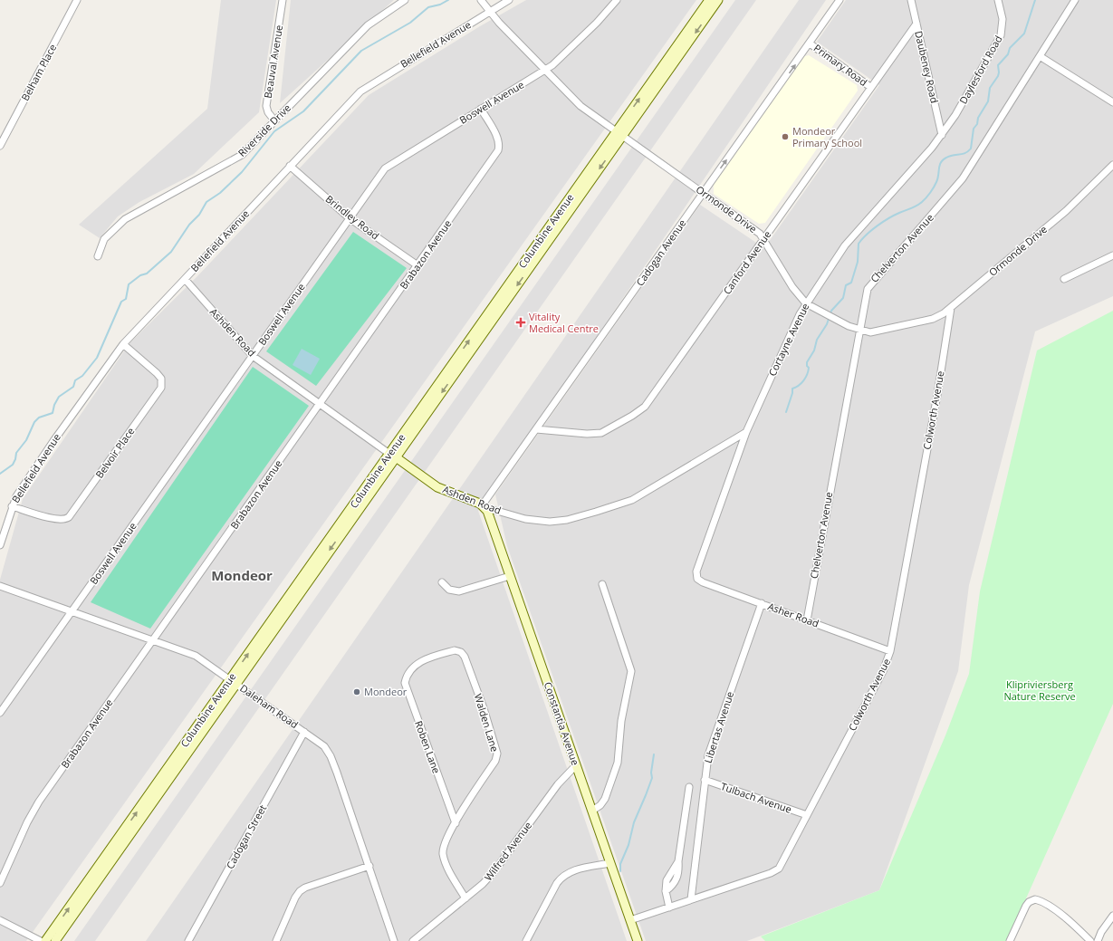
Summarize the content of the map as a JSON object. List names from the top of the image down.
{
  "streets": {
    "main road": ["Columbine Avenue", "Ashden Road", "Constantia Avenue"],
    "street": [
      "Bellefield Avenue",
      "Beauval Avenue",
      "Primary Road",
      "Daubeney Road",
      "Daylesford Road",
      "Belham Place",
      "Boswell Avenue",
      "Riverside Drive",
      "Ormonde Drive",
      "Brindley Road",
      "Chelverton Avenue",
      "Cadogan Avenue",
      "Brabazon Avenue",
      "Canford Avenue",
      "Cortayne Avenue",
      "Colworth Avenue",
      "Belvoir Place",
      "Asher Road",
      "Daleham Road",
      "Walden Lane",
      "Libertas Avenue",
      "Roben Lane",
      "Tulbach Avenue",
      "Cadogan Street",
      "Wilfred Avenue"
    ]
  },
  "crossings": [
    ["Bellefield Avenue", "Ormonde Drive"],
    ["Bellefield Avenue", "Brindley Road"],
    ["Bellefield Avenue", "Ashden Road"],
    ["Bellefield Avenue", "Belvoir Place"],
    ["Beauval Avenue", "Riverside Drive"],
    ["Primary Road", "Cadogan Avenue"],
    ["Primary Road", "Canford Avenue"],
    ["Daubeney Road", "Daylesford Road"],
    ["Daubeney Road", "Canford Avenue"],
    ["Daubeney Road", "Cortayne Avenue"],
    ["Daylesford Road", "Cortayne Avenue"],
    ["Boswell Avenue", "Ormonde Drive"],
    ["Boswell Avenue", "Brindley Road"],
    ["Boswell Avenue", "Brabazon Avenue"],
    ["Boswell Avenue", "Ashden Road"],
    ["Boswell Avenue", "Daleham Road"],
    ["Ormonde Drive", "Columbine Avenue"],
    ["Ormonde Drive", "Chelverton Avenue"],
    ["Ormonde Drive", "Cadogan Avenue"],
    ["Ormonde Drive", "Canford Avenue"],
    ["Ormonde Drive", "Cortayne Avenue"],
    ["Ormonde Drive", "Colworth Avenue"],
    ["Brindley Road", "Brabazon Avenue"],
    ["Columbine Avenue", "Ashden Road"],
    ["Columbine Avenue", "Daleham Road"],
    ["Chelverton Avenue", "Asher Road"],
    ["Cadogan Avenue", "Canford Avenue"],
    ["Cadogan Avenue", "Ashden Road"],
    ["Cadogan Avenue", "Constantia Avenue"],
    ["Brabazon Avenue", "Ashden Road"],
    ["Brabazon Avenue", "Daleham Road"],
    ["Ashden Road", "Cortayne Avenue"],
    ["Ashden Road", "Constantia Avenue"],
    ["Cortayne Avenue", "Asher Road"],
    ["Colworth Avenue", "Asher Road"],
    ["Colworth Avenue", "Constantia Avenue"],
    ["Colworth Avenue", "Libertas Avenue"],
    ["Colworth Avenue", "Tulbach Avenue"],
    ["Asher Road", "Libertas Avenue"],
    ["Daleham Road", "Cadogan Street"],
    ["Walden Lane", "Roben Lane"],
    ["Walden Lane", "Wilfred Avenue"],
    ["Constantia Avenue", "Wilfred Avenue"],
    ["Libertas Avenue", "Tulbach Avenue"]
  ],
  "districts": ["Mondeor"],
  "parks": ["Klipriviersberg Nature Reserve"],
  "places": {
    "other": ["Mondeor Primary School", "Mondeor"],
    "health": ["Vitality Medical Centre"]
  }
}
